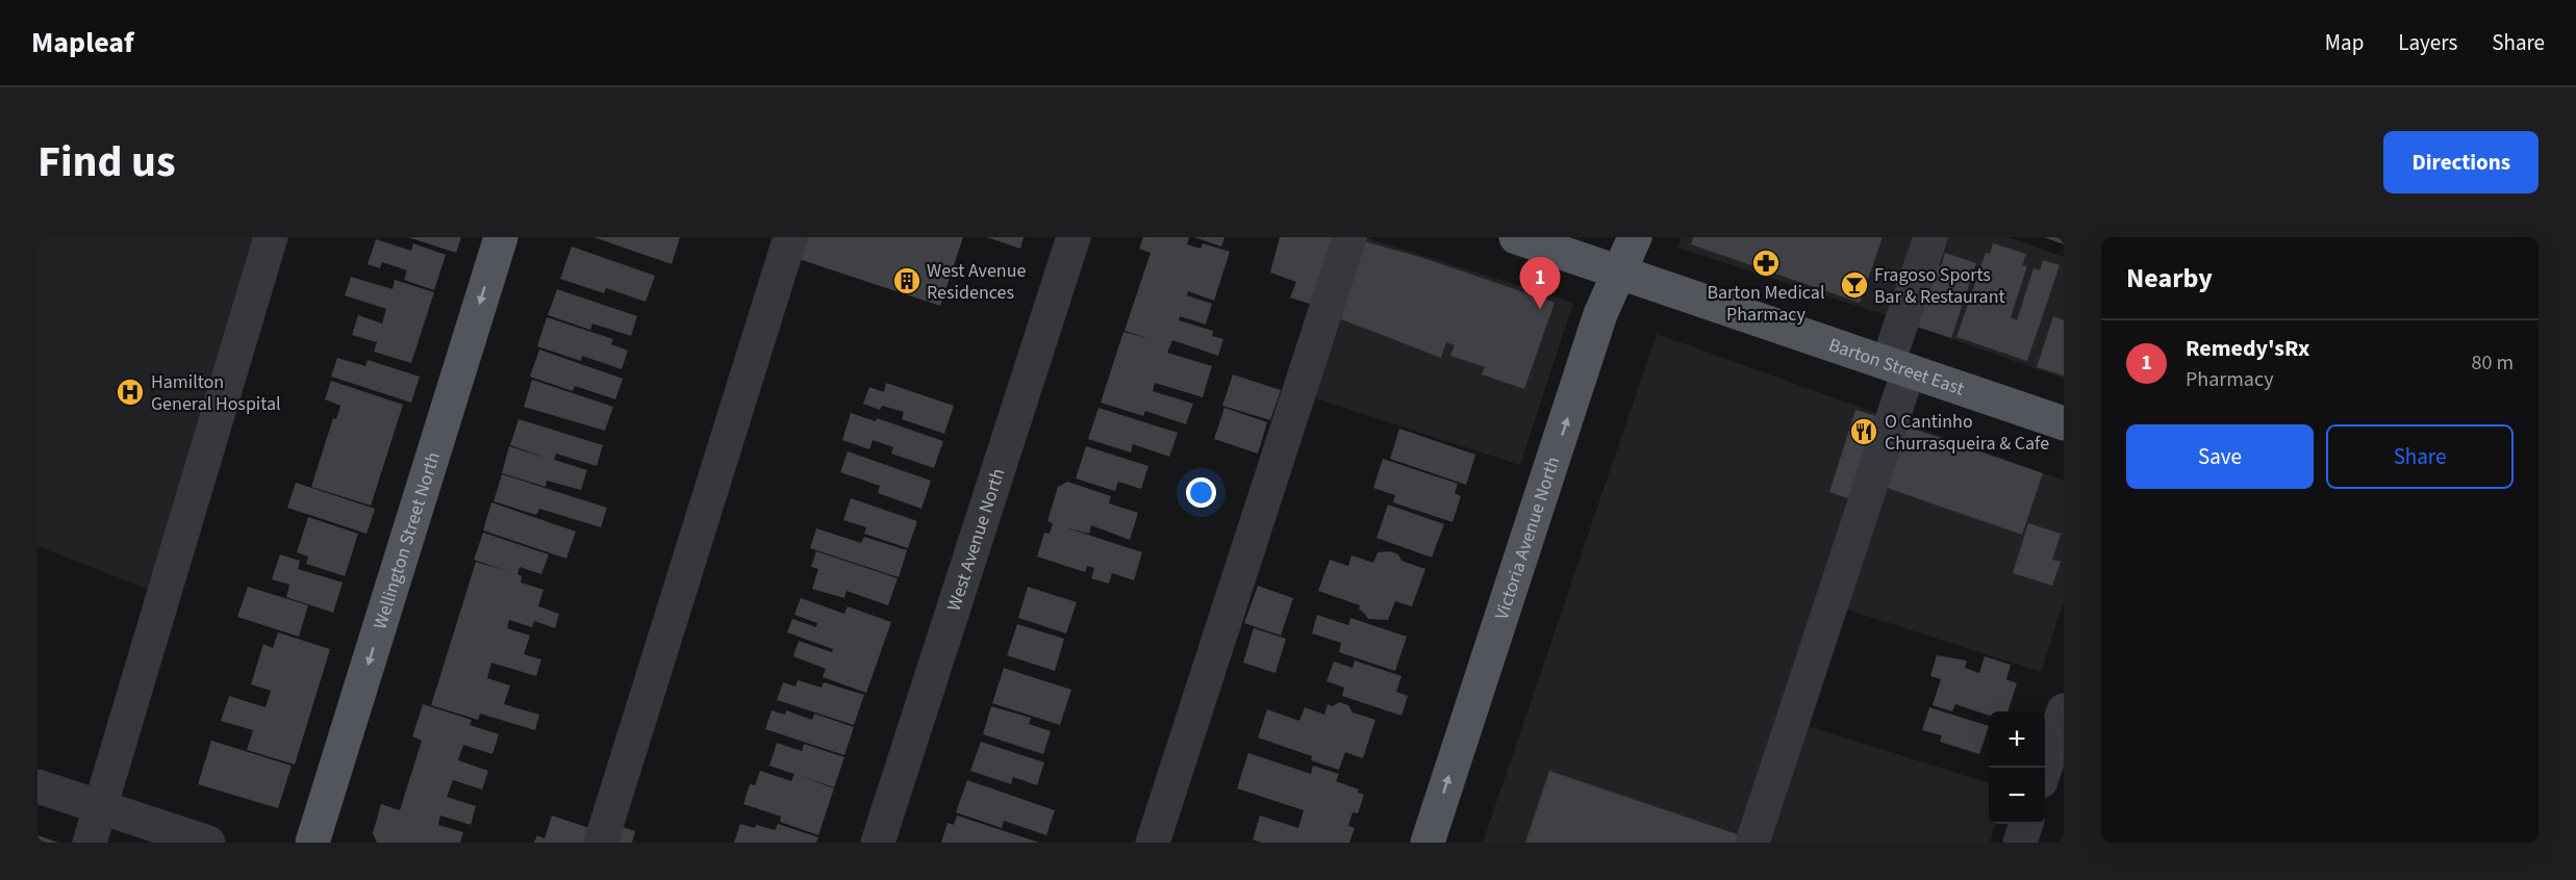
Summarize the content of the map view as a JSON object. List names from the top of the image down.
{
  "streets": {
    "main road": ["Barton Street East", "Victoria Avenue North", "Wellington Street North"],
    "street": ["West Avenue North"]
  },
  "crossings": [
    ["Barton Street East", "Victoria Avenue North"]
  ],
  "one_way": ["Victoria Avenue North", "Wellington Street North"],
  "places": {
    "pharmacy": ["Barton Medical Pharmacy"],
    "building": ["West Avenue Residences"],
    "bar": ["Fragoso Sports Bar & Restaurant"],
    "hospital": ["Hamilton General Hospital"],
    "restaurant": ["O Cantinho Churrasqueira & Cafe"]
  },
  "page": {
    "header": "Mapleaf",
    "nav": ["Map", "Layers", "Share"],
    "title": "Find us",
    "buttons": [
      "Directions",
      ["Save", "Share"]
    ],
    "heading": "Nearby",
    "pins": "1",
    "list": [
      {
        "mark": "1",
        "name": "Remedy'sRx",
        "note": "Pharmacy",
        "value": "80 m"
      }
    ],
    "map_buttons": ["+", "−"]
  }
}
